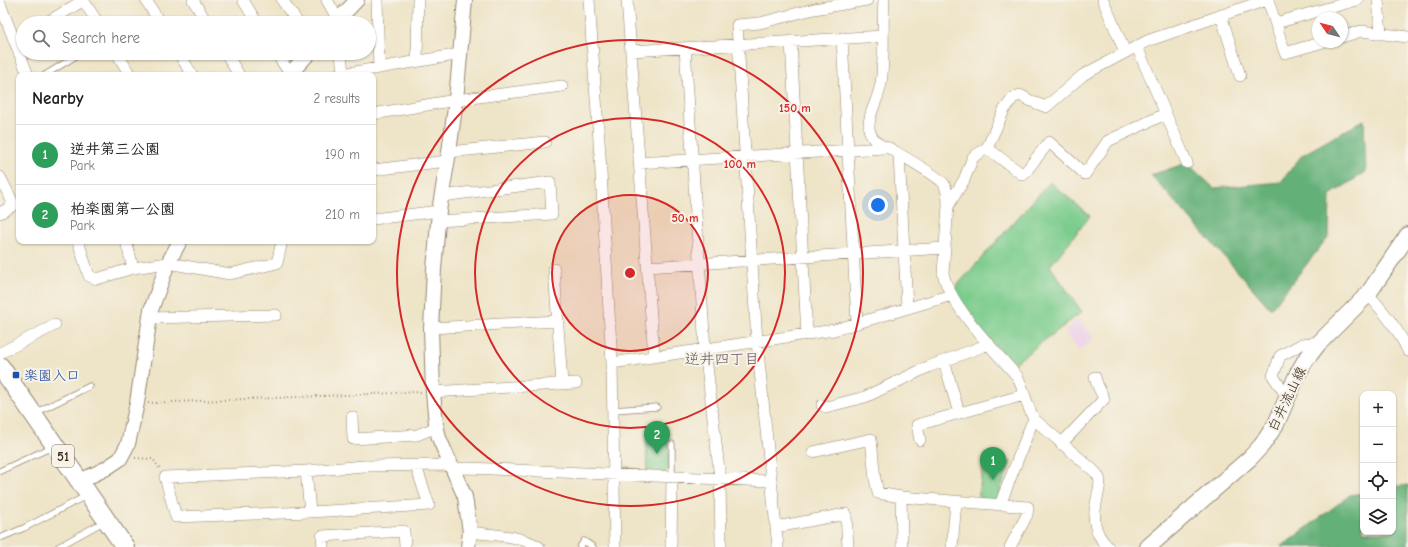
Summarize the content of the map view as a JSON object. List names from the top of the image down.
{
  "streets": {
    "main road": ["白井流山線", "51"]
  },
  "districts": ["逆井四丁目"],
  "places": {
    "transit": ["楽園入口"]
  },
  "north": "top left",
  "page": {
    "search": "Search here",
    "heading": ["Nearby", "2 results"],
    "list": [
      {
        "mark": "1",
        "name": "逆井第三公園",
        "note": "Park",
        "value": "190 m"
      },
      {
        "mark": "2",
        "name": "柏楽園第一公園",
        "note": "Park",
        "value": "210 m"
      }
    ],
    "map_buttons": ["+", "−"],
    "pins": ["2", "1"]
  },
  "rings": ["150 m", "100 m", "50 m"]
}
